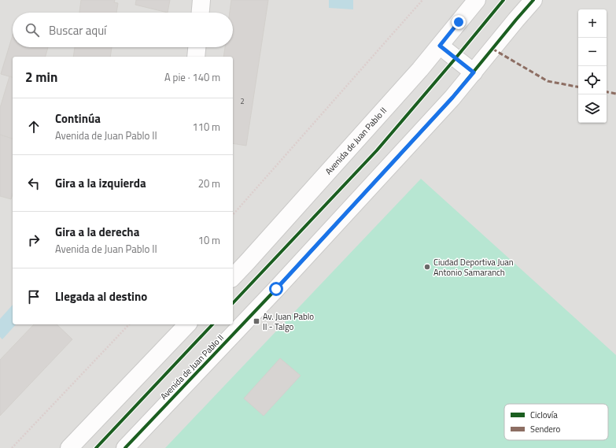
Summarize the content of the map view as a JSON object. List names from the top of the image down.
{
  "streets": {
    "street": ["Avenida de Juan Pablo II"]
  },
  "places": {
    "other": ["Ciudad Deportiva Juan Antonio Samaranch"],
    "transit": ["Av. Juan Pablo II - Talgo"]
  },
  "house_numbers": ["2"],
  "legend": ["Ciclovía", "Sendero"],
  "page": {
    "map_buttons": ["+", "−"],
    "search": "Buscar aquí",
    "heading": ["2 min", "A pie · 140 m"],
    "list": [
      ["Continúa", "Avenida de Juan Pablo II", "110 m"],
      ["Gira a la izquierda", "20 m"],
      ["Gira a la derecha", "Avenida de Juan Pablo II", "10 m"],
      "Llegada al destino"
    ]
  }
}
